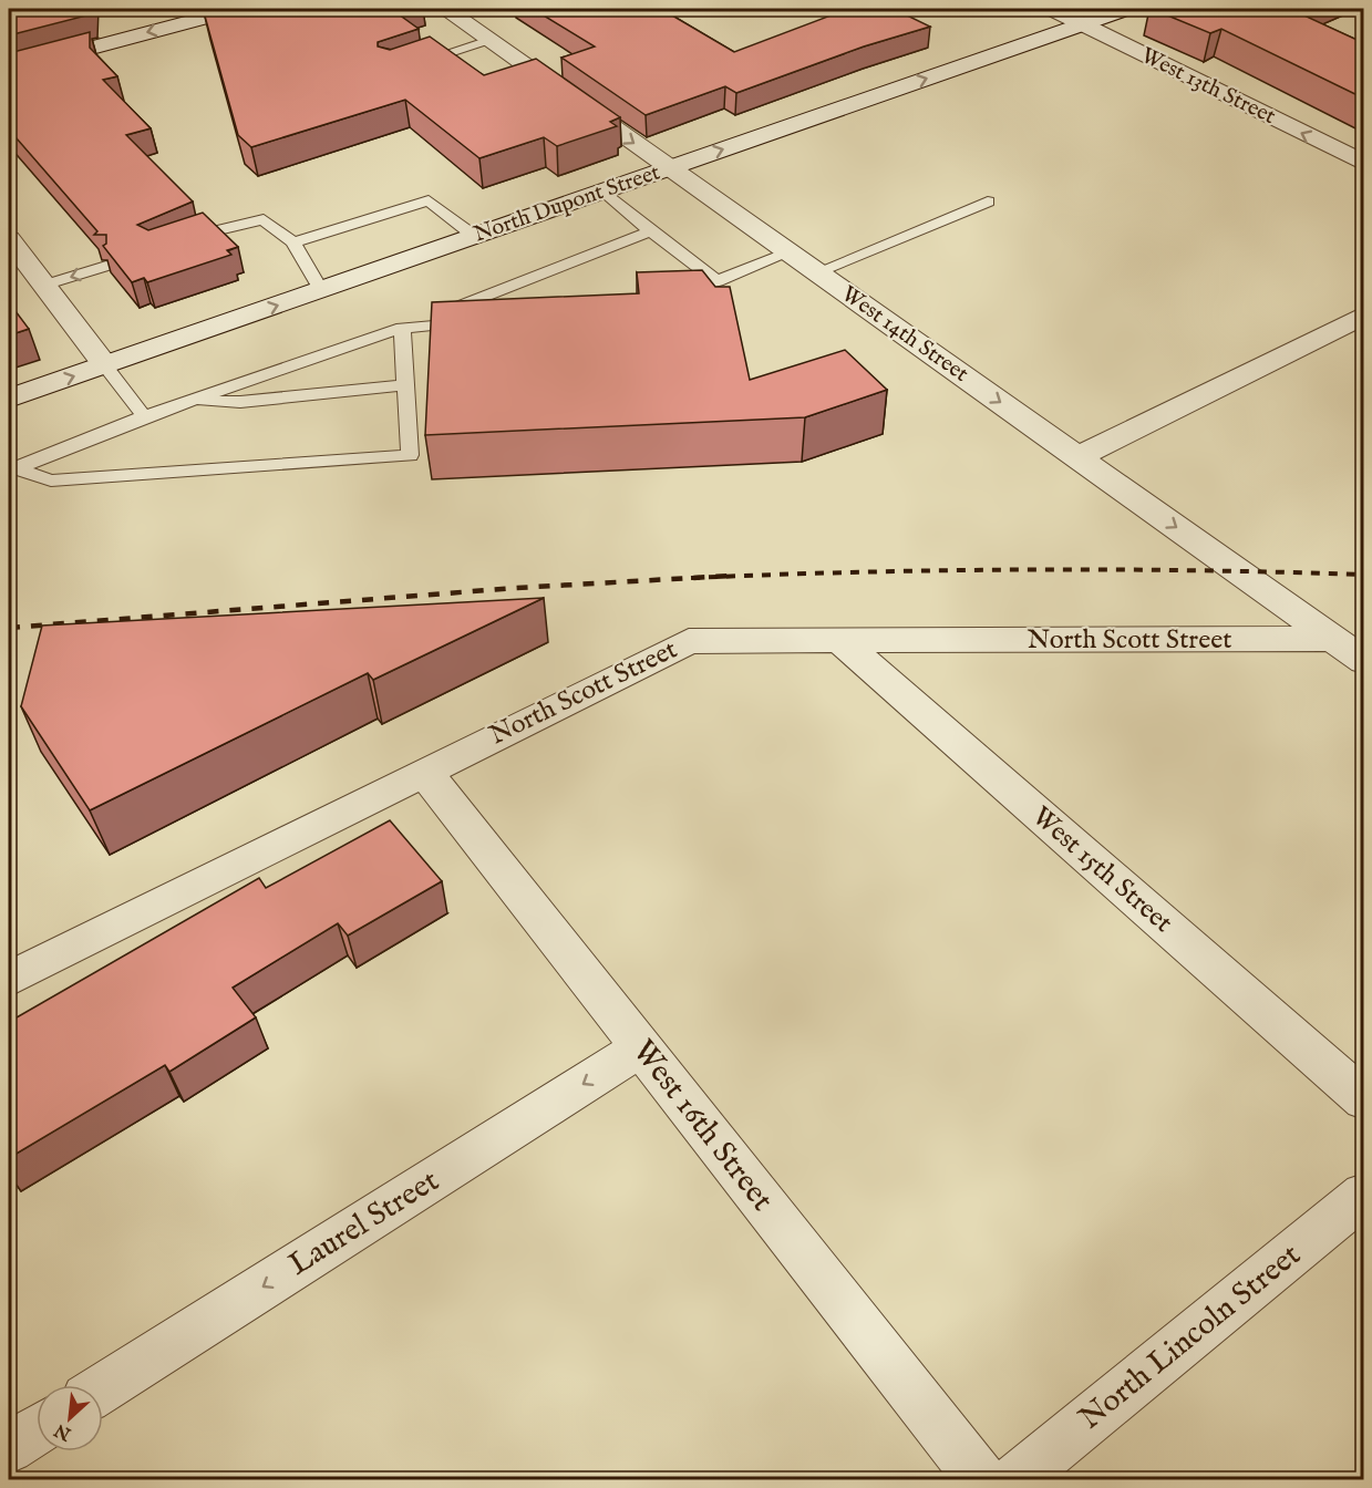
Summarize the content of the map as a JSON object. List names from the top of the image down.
{
  "streets": {
    "street": [
      "West 13th Street",
      "North Dupont Street",
      "West 14th Street",
      "North Scott Street",
      "West 15th Street",
      "West 16th Street",
      "Laurel Street",
      "North Lincoln Street"
    ]
  },
  "crossings": [
    ["West 13th Street", "North Dupont Street"],
    ["North Dupont Street", "West 14th Street"],
    ["West 14th Street", "North Scott Street"],
    ["North Scott Street", "West 15th Street"],
    ["North Scott Street", "West 16th Street"],
    ["West 16th Street", "Laurel Street"]
  ],
  "one_way": [
    "West 13th Street",
    "North Dupont Street",
    "West 14th Street",
    "Laurel Street"
  ],
  "north": "bottom left"
}
